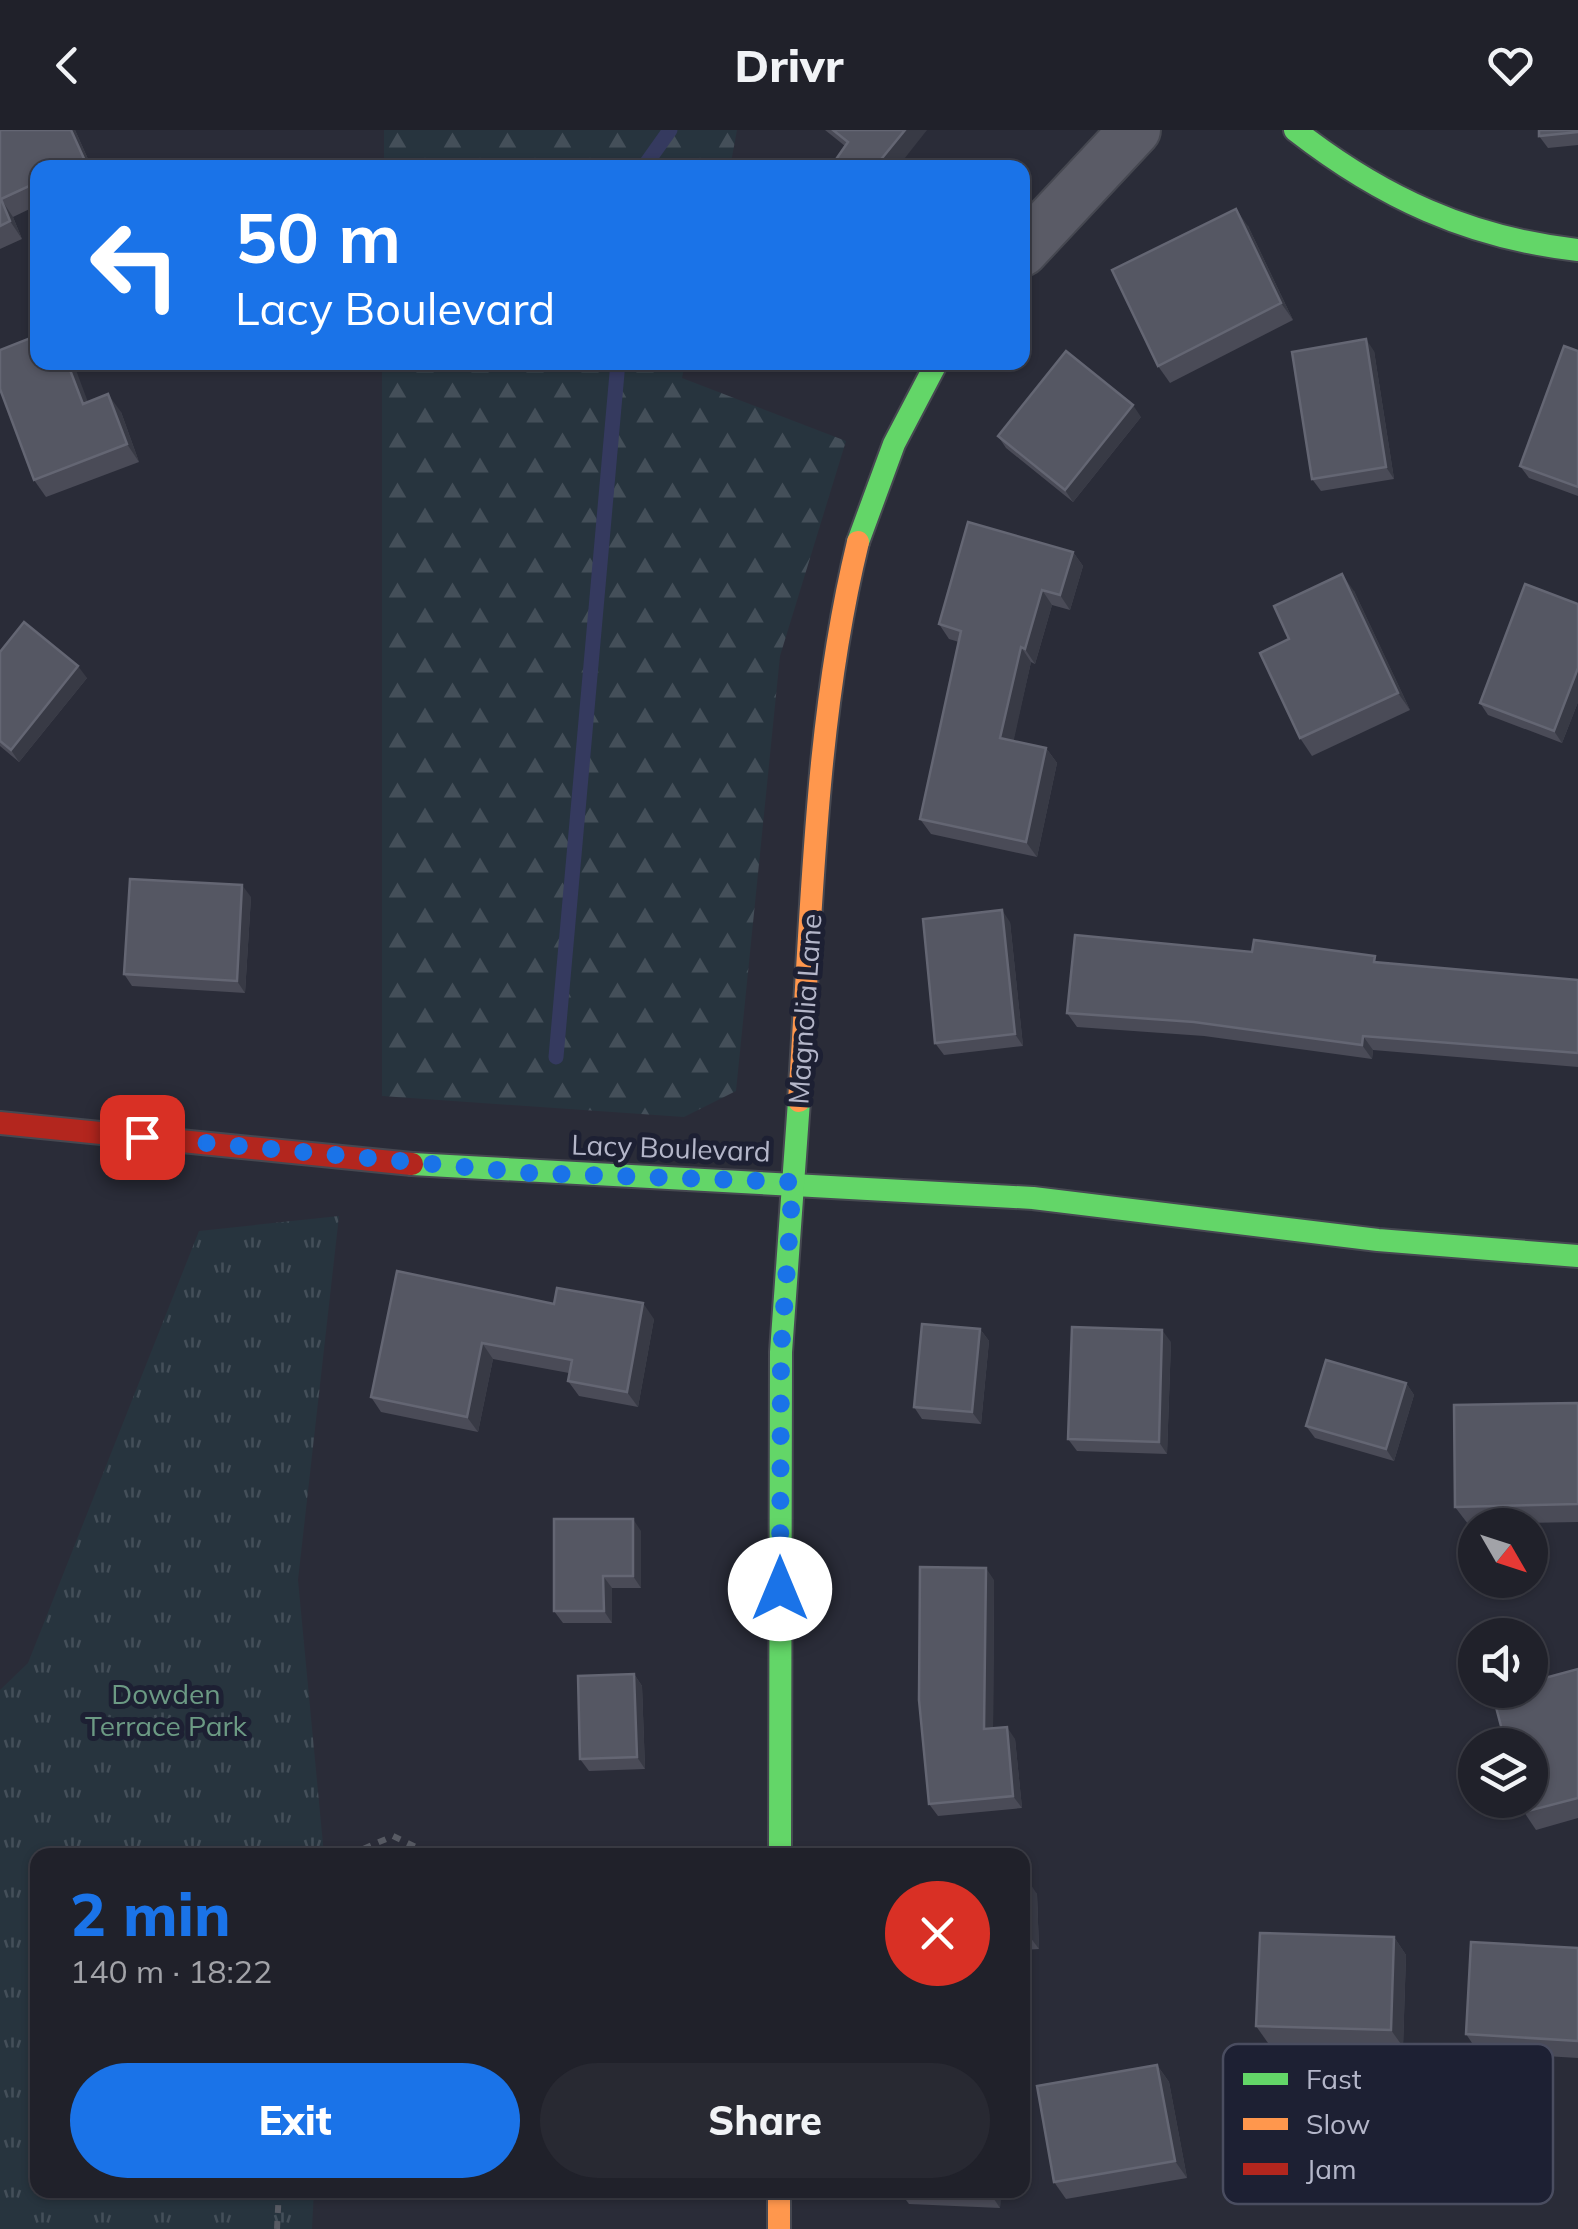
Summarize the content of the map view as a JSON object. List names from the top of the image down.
{
  "streets": {
    "street": ["Magnolia Lane", "Lacy Boulevard"]
  },
  "crossings": [
    ["Magnolia Lane", "Lacy Boulevard"]
  ],
  "parks": ["Dowden Terrace Park"],
  "legend": ["Fast", "Slow", "Jam"],
  "north": "bottom right",
  "page": {
    "header": "Drivr",
    "turn": ["50 m", "Lacy Boulevard"],
    "heading": ["2 min", "140 m · 18:22"],
    "buttons": ["Exit", "Share"]
  }
}
